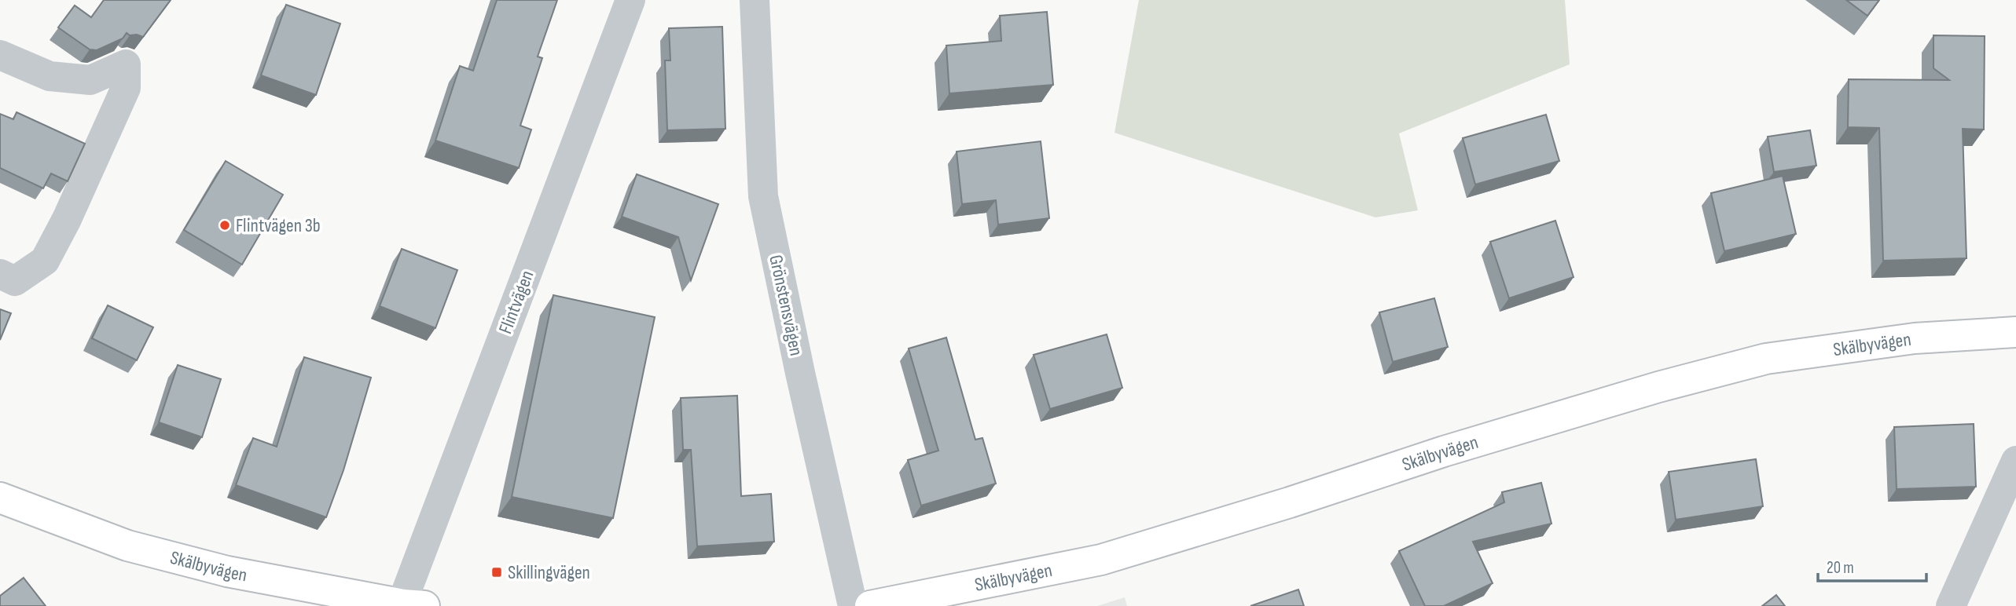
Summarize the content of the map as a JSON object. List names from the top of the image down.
{
  "streets": {
    "street": ["Flintvägen", "Grönstensvägen", "Skälbyvägen"]
  },
  "crossings": [
    ["Flintvägen", "Skälbyvägen"]
  ],
  "places": {
    "other": ["Flintvägen 3b"],
    "transit": ["Skillingvägen"]
  },
  "scale_bar": "20 m"
}
